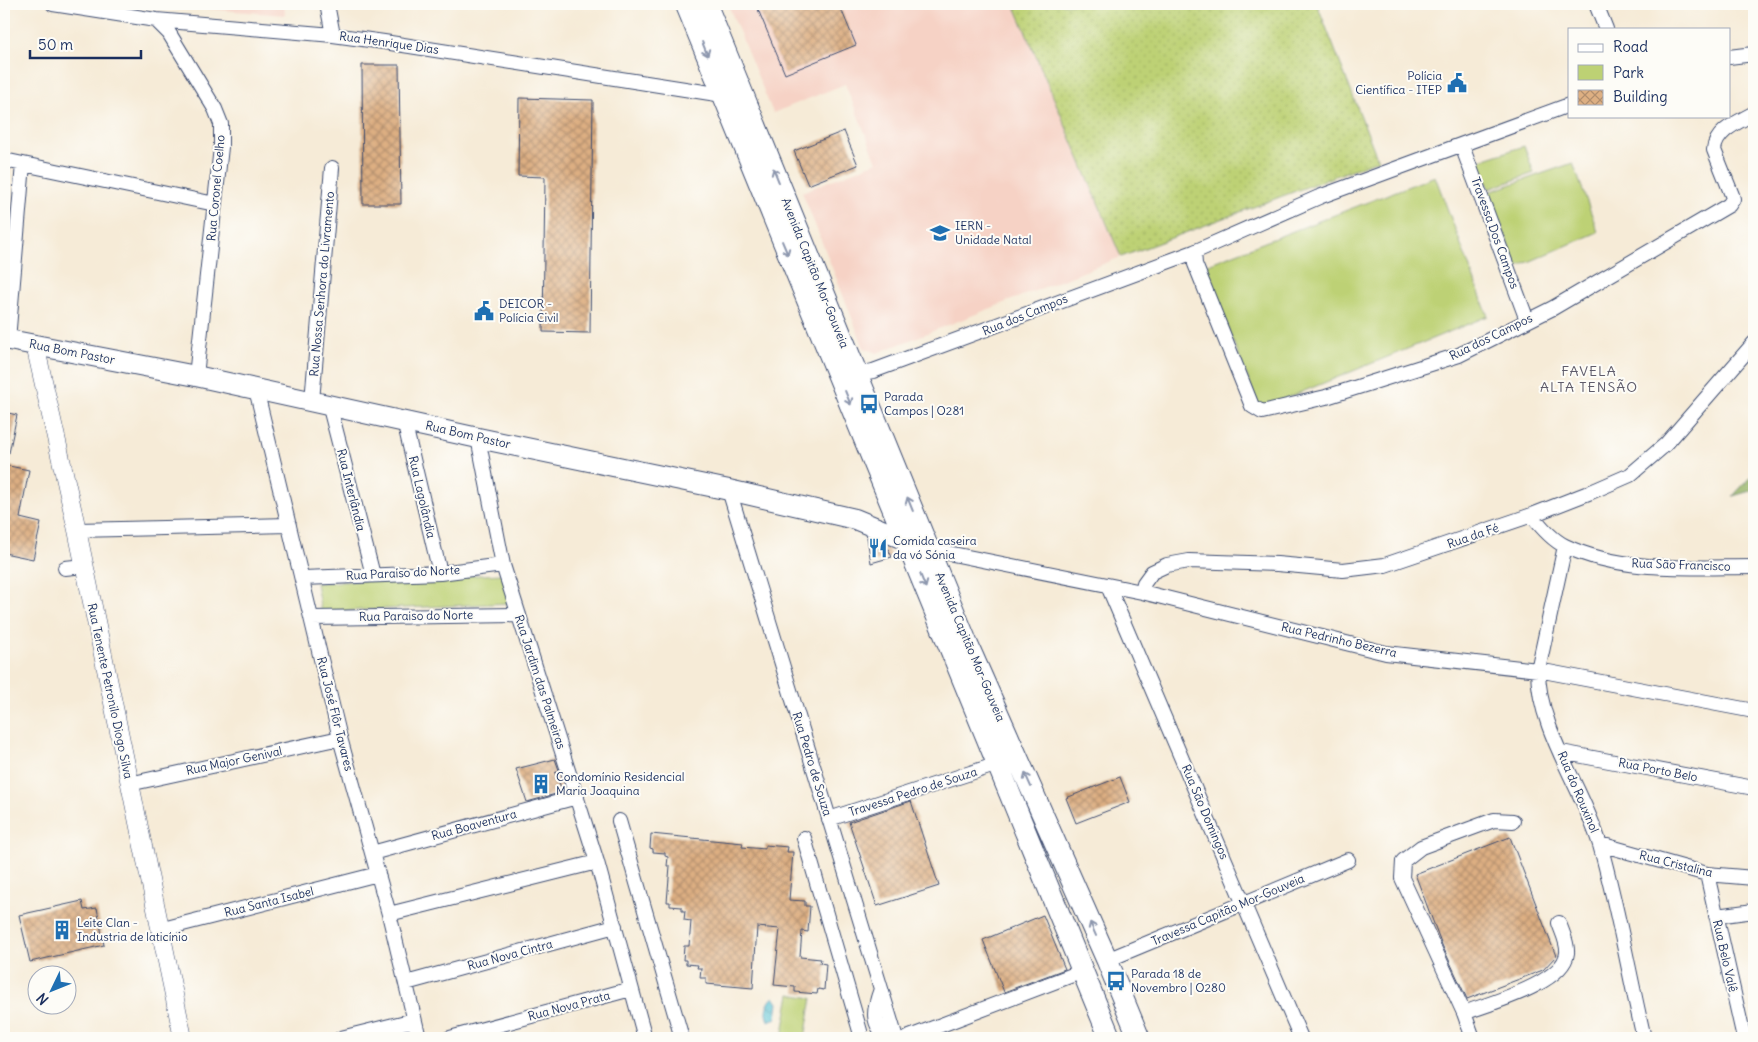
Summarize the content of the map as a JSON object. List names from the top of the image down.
{
  "streets": {
    "main road": ["Avenida Capitão Mor-Gouveia", "Rua Bom Pastor"],
    "street": [
      "Rua Henrique Dias",
      "Rua Coronel Coelho",
      "Travessa Dos Campos",
      "Rua Nossa Senhora do Livramento",
      "Rua dos Campos",
      "Rua Interlândia",
      "Rua Lagolândia",
      "Rua da Fé",
      "Rua São Francisco",
      "Rua Paraíso do Norte",
      "Rua Paraiso do Norte",
      "Rua Pedrinho Bezerra",
      "Rua Jardim das Palmeiras",
      "Rua Tenente Petronilo Diogo Silva",
      "Rua José Flôr Tavares",
      "Rua Major Genival",
      "Rua Pedro de Souza",
      "Rua Porto Belo",
      "Travessa Pedro de Souza",
      "Rua do Rouxinol",
      "Rua São Domingos",
      "Rua Boaventura",
      "Rua Cristalina",
      "Rua Santa Isabel",
      "Travessa Capitão Mor-Gouveia",
      "Rua Nova Cintra",
      "Rua Belo Valê",
      "Rua Nova Prata"
    ]
  },
  "crossings": [
    ["Rua Henrique Dias", "Rua Coronel Coelho"],
    ["Rua Henrique Dias", "Avenida Capitão Mor-Gouveia"],
    ["Rua Coronel Coelho", "Rua Bom Pastor"],
    ["Travessa Dos Campos", "Rua dos Campos"],
    ["Avenida Capitão Mor-Gouveia", "Rua dos Campos"],
    ["Avenida Capitão Mor-Gouveia", "Rua Bom Pastor"],
    ["Avenida Capitão Mor-Gouveia", "Rua Pedrinho Bezerra"],
    ["Avenida Capitão Mor-Gouveia", "Travessa Pedro de Souza"],
    ["Avenida Capitão Mor-Gouveia", "Travessa Capitão Mor-Gouveia"],
    ["Rua Nossa Senhora do Livramento", "Rua Bom Pastor"],
    ["Rua Nossa Senhora do Livramento", "Rua Interlândia"],
    ["Rua Bom Pastor", "Rua Interlândia"],
    ["Rua Bom Pastor", "Rua Lagolândia"],
    ["Rua Bom Pastor", "Rua Pedrinho Bezerra"],
    ["Rua Bom Pastor", "Rua Jardim das Palmeiras"],
    ["Rua Bom Pastor", "Rua Tenente Petronilo Diogo Silva"],
    ["Rua Bom Pastor", "Rua José Flôr Tavares"],
    ["Rua Bom Pastor", "Rua Pedro de Souza"],
    ["Rua Interlândia", "Rua Paraíso do Norte"],
    ["Rua Lagolândia", "Rua Paraíso do Norte"],
    ["Rua da Fé", "Rua São Francisco"],
    ["Rua da Fé", "Rua Pedrinho Bezerra"],
    ["Rua São Francisco", "Rua do Rouxinol"],
    ["Rua Paraíso do Norte", "Rua Jardim das Palmeiras"],
    ["Rua Paraíso do Norte", "Rua José Flôr Tavares"],
    ["Rua Paraiso do Norte", "Rua Jardim das Palmeiras"],
    ["Rua Paraiso do Norte", "Rua José Flôr Tavares"],
    ["Rua Pedrinho Bezerra", "Rua do Rouxinol"],
    ["Rua Pedrinho Bezerra", "Rua São Domingos"],
    ["Rua Jardim das Palmeiras", "Rua Boaventura"],
    ["Rua Jardim das Palmeiras", "Rua Nova Cintra"],
    ["Rua Jardim das Palmeiras", "Rua Nova Prata"],
    ["Rua Tenente Petronilo Diogo Silva", "Rua Major Genival"],
    ["Rua Tenente Petronilo Diogo Silva", "Rua Santa Isabel"],
    ["Rua José Flôr Tavares", "Rua Major Genival"],
    ["Rua José Flôr Tavares", "Rua Boaventura"],
    ["Rua José Flôr Tavares", "Rua Santa Isabel"],
    ["Rua José Flôr Tavares", "Rua Nova Cintra"],
    ["Rua Pedro de Souza", "Travessa Pedro de Souza"],
    ["Rua Porto Belo", "Rua do Rouxinol"],
    ["Rua do Rouxinol", "Rua Cristalina"],
    ["Rua São Domingos", "Travessa Capitão Mor-Gouveia"],
    ["Rua Cristalina", "Rua Belo Valê"]
  ],
  "districts": ["FAVELA ALTA TENSÃO"],
  "places": {
    "public building": ["Polícia Científica - ITEP", "DEICOR - Polícia Civil"],
    "school or university": ["IERN - Unidade Natal"],
    "bus stop": ["Parada Campos | O281", "Parada 18 de Novembro | O280"],
    "restaurant": ["Comida caseira da vó Sónia"],
    "building": ["Condomínio Residencial Maria Joaquina", "Leite Clan - Industria de laticínio"]
  },
  "legend": ["Road", "Park", "Building"],
  "scale_bar": "50 m",
  "north": "bottom left"
}
